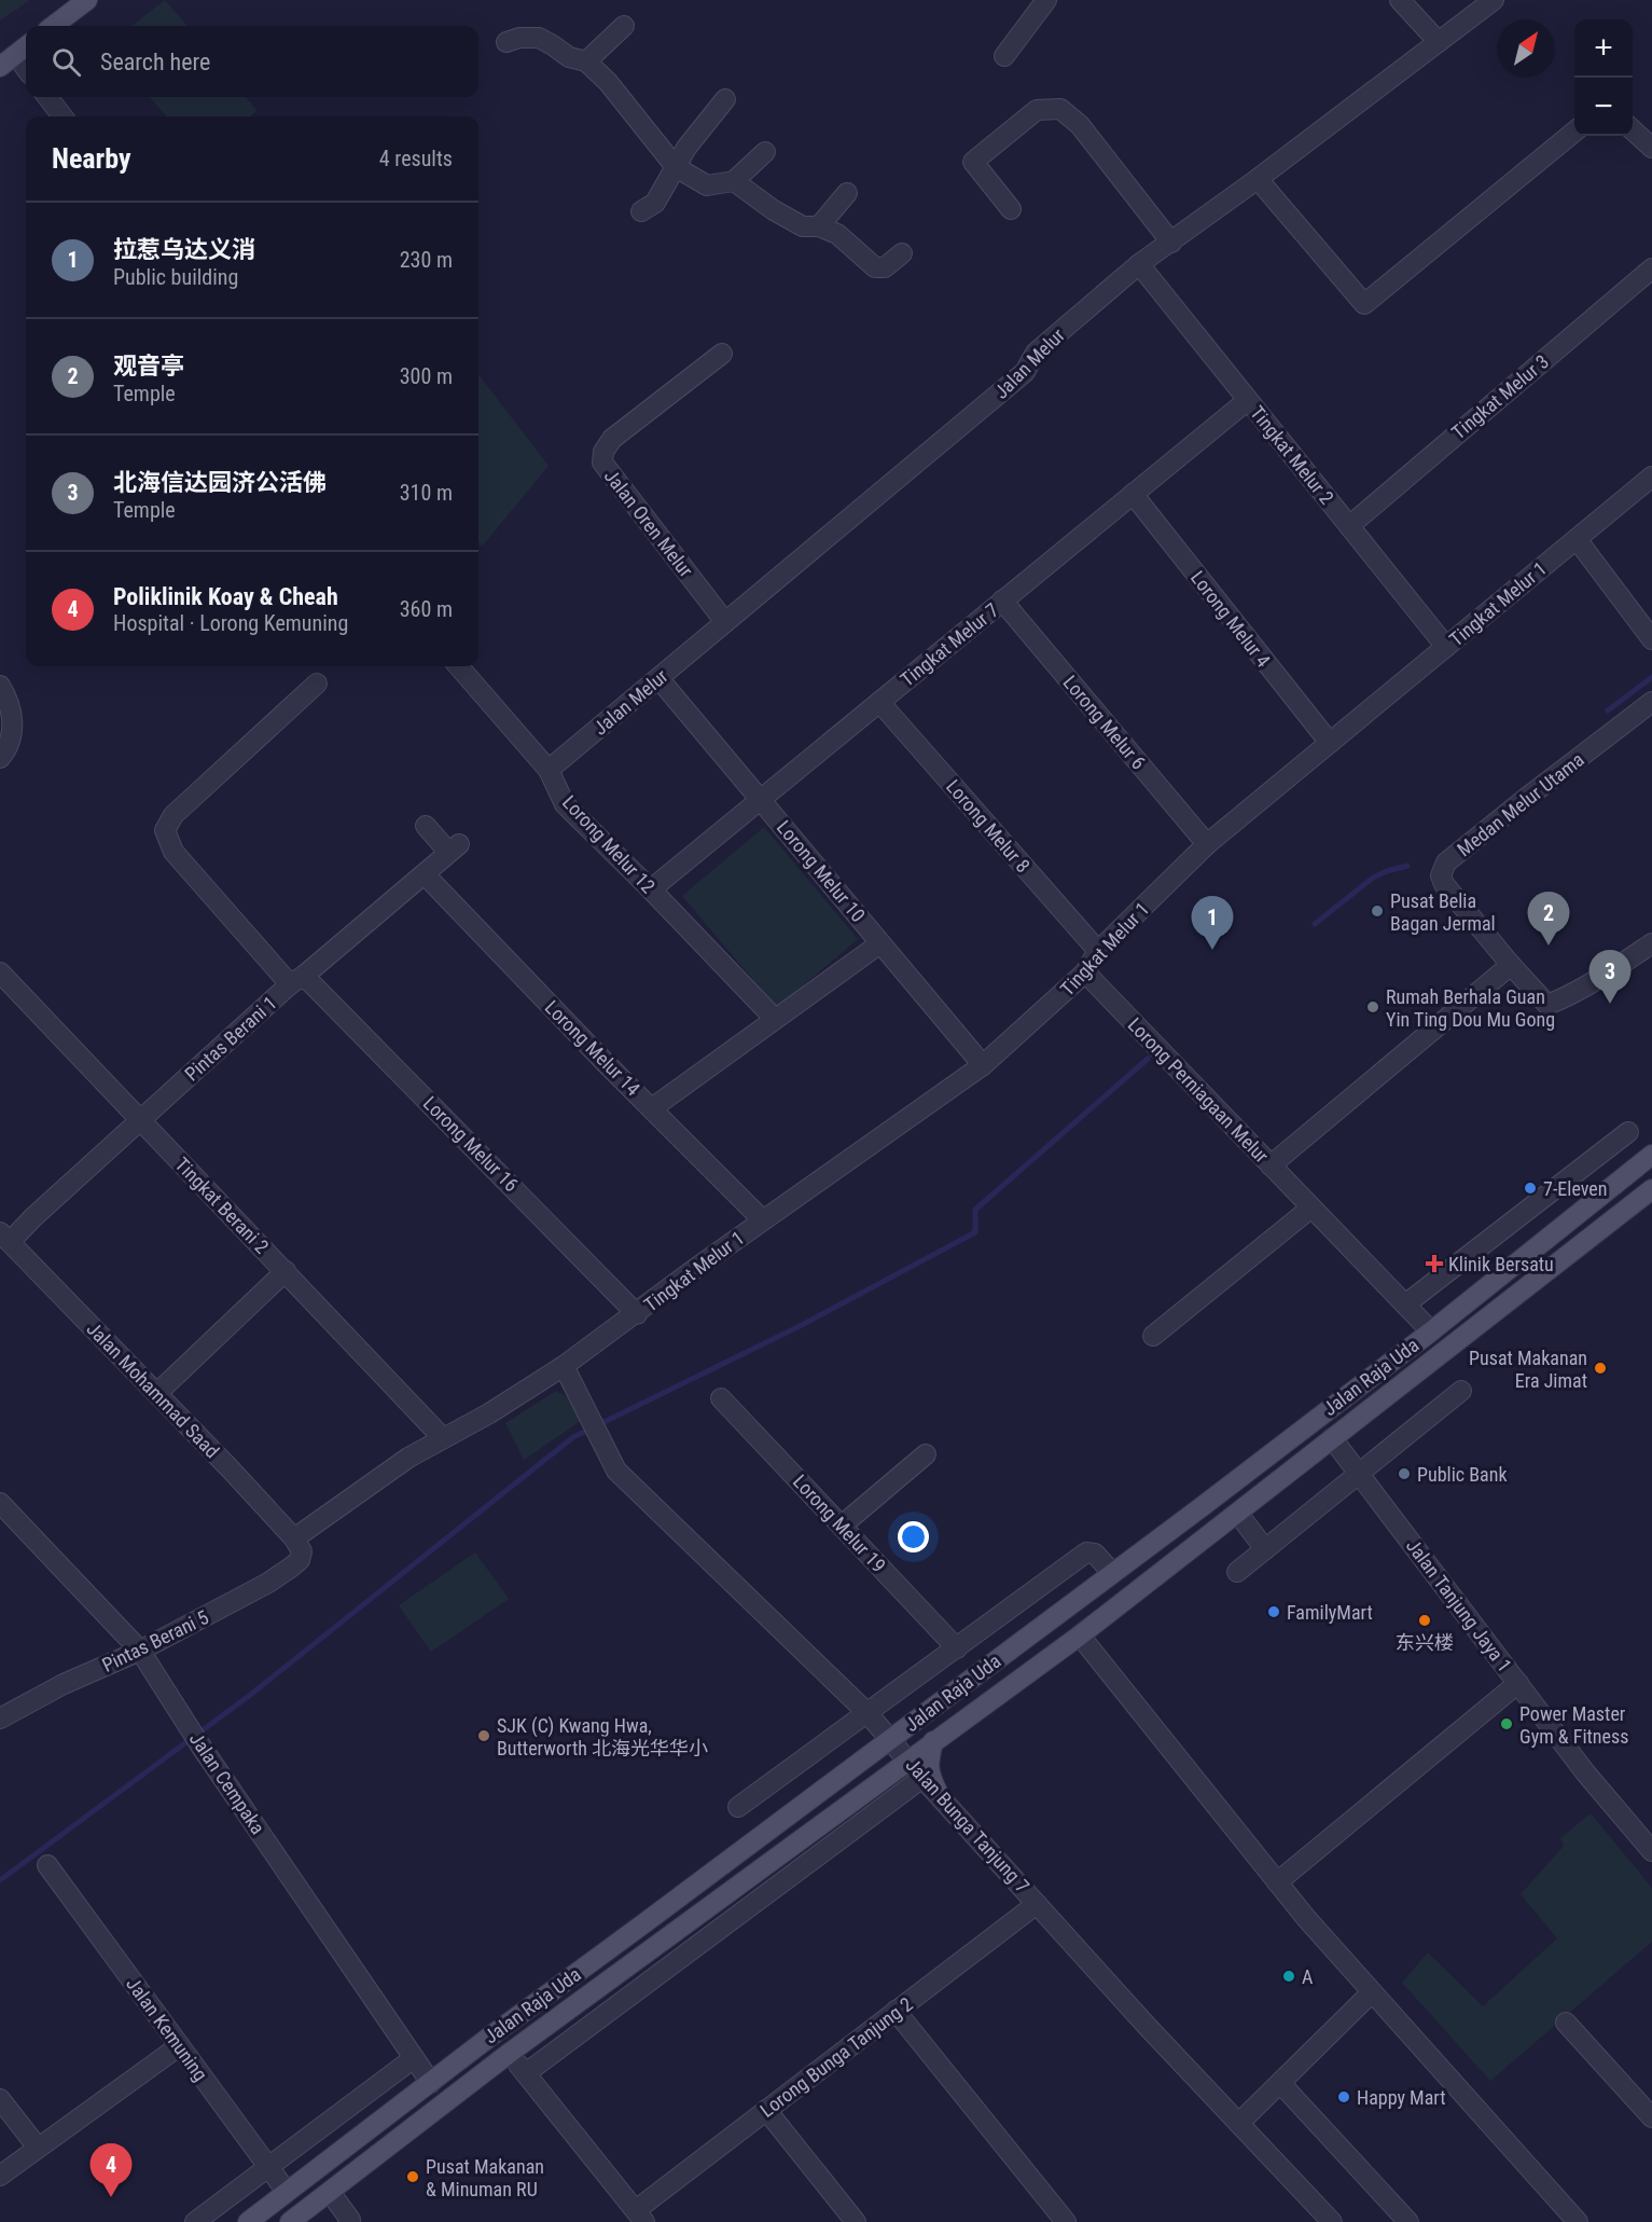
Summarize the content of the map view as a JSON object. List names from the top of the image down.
{
  "streets": {
    "main road": ["Jalan Raja Uda"],
    "street": [
      "Jalan Melur",
      "Tingkat Melur 3",
      "Tingkat Melur 2",
      "Jalan Oren Melur",
      "Tingkat Melur 1",
      "Lorong Melur 4",
      "Tingkat Melur 7",
      "Lorong Melur 6",
      "Medan Melur Utama",
      "Lorong Melur 8",
      "Lorong Melur 12",
      "Lorong Melur 10",
      "Pintas Berani 1",
      "Lorong Melur 14",
      "Lorong Perniagaan Melur",
      "Lorong Melur 16",
      "Tingkat Berani 2",
      "Jalan Mohammad Saad",
      "Lorong Melur 19",
      "Jalan Tanjung Jaya 1",
      "Pintas Berani 5",
      "Jalan Cempaka",
      "Jalan Bunga Tanjung 7",
      "Jalan Kemuning",
      "Lorong Bunga Tanjung 2"
    ]
  },
  "crossings": [
    ["Jalan Melur", "Tingkat Melur 2"],
    ["Jalan Melur", "Jalan Oren Melur"],
    ["Jalan Melur", "Lorong Melur 12"],
    ["Jalan Melur", "Lorong Melur 10"],
    ["Tingkat Melur 3", "Tingkat Melur 2"],
    ["Tingkat Melur 2", "Tingkat Melur 1"],
    ["Tingkat Melur 2", "Tingkat Melur 7"],
    ["Tingkat Melur 1", "Lorong Melur 4"],
    ["Tingkat Melur 1", "Lorong Melur 6"],
    ["Tingkat Melur 1", "Lorong Melur 8"],
    ["Tingkat Melur 1", "Lorong Melur 10"],
    ["Tingkat Melur 1", "Lorong Melur 14"],
    ["Tingkat Melur 1", "Lorong Perniagaan Melur"],
    ["Tingkat Melur 1", "Lorong Melur 16"],
    ["Tingkat Melur 1", "Pintas Berani 5"],
    ["Tingkat Melur 1", "Jalan Bunga Tanjung 7"],
    ["Lorong Melur 4", "Tingkat Melur 7"],
    ["Tingkat Melur 7", "Lorong Melur 6"],
    ["Tingkat Melur 7", "Lorong Melur 8"],
    ["Tingkat Melur 7", "Lorong Melur 12"],
    ["Tingkat Melur 7", "Lorong Melur 10"],
    ["Pintas Berani 1", "Lorong Melur 14"],
    ["Pintas Berani 1", "Lorong Melur 16"],
    ["Pintas Berani 1", "Tingkat Berani 2"],
    ["Pintas Berani 1", "Jalan Mohammad Saad"],
    ["Lorong Perniagaan Melur", "Jalan Raja Uda"],
    ["Tingkat Berani 2", "Pintas Berani 5"],
    ["Jalan Raja Uda", "Lorong Melur 19"],
    ["Jalan Raja Uda", "Jalan Tanjung Jaya 1"],
    ["Jalan Raja Uda", "Jalan Cempaka"],
    ["Jalan Raja Uda", "Jalan Bunga Tanjung 7"],
    ["Jalan Raja Uda", "Jalan Kemuning"],
    ["Jalan Mohammad Saad", "Pintas Berani 5"],
    ["Pintas Berani 5", "Jalan Cempaka"],
    ["Pintas Berani 5", "Jalan Bunga Tanjung 7"],
    ["Jalan Bunga Tanjung 7", "Lorong Bunga Tanjung 2"]
  ],
  "places": {
    "other": [
      "Pusat Belia Bagan Jermal",
      "Rumah Berhala Guan Yin Ting Dou Mu Gong",
      "7-Eleven",
      "Pusat Makanan Era Jimat",
      "Public Bank",
      "FamilyMart",
      "东兴楼",
      "Power Master Gym & Fitness",
      "SJK (C) Kwang Hwa, Butterworth 北海光华华小",
      "A",
      "Happy Mart",
      "Pusat Makanan & Minuman RU"
    ],
    "health": ["Klinik Bersatu"]
  },
  "north": "top right",
  "page": {
    "map_buttons": ["+", "−"],
    "search": "Search here",
    "heading": ["Nearby", "4 results"],
    "list": [
      {
        "mark": "1",
        "name": "拉惹乌达义消",
        "note": "Public building",
        "value": "230 m"
      },
      {
        "mark": "2",
        "name": "观音亭",
        "note": "Temple",
        "value": "300 m"
      },
      {
        "mark": "3",
        "name": "北海信达园济公活佛",
        "note": "Temple",
        "value": "310 m"
      },
      {
        "mark": "4",
        "name": "Poliklinik Koay & Cheah",
        "note": "Hospital · Lorong Kemuning",
        "value": "360 m"
      }
    ],
    "pins": [
      "2",
      "1",
      "3",
      "4"
    ]
  }
}
